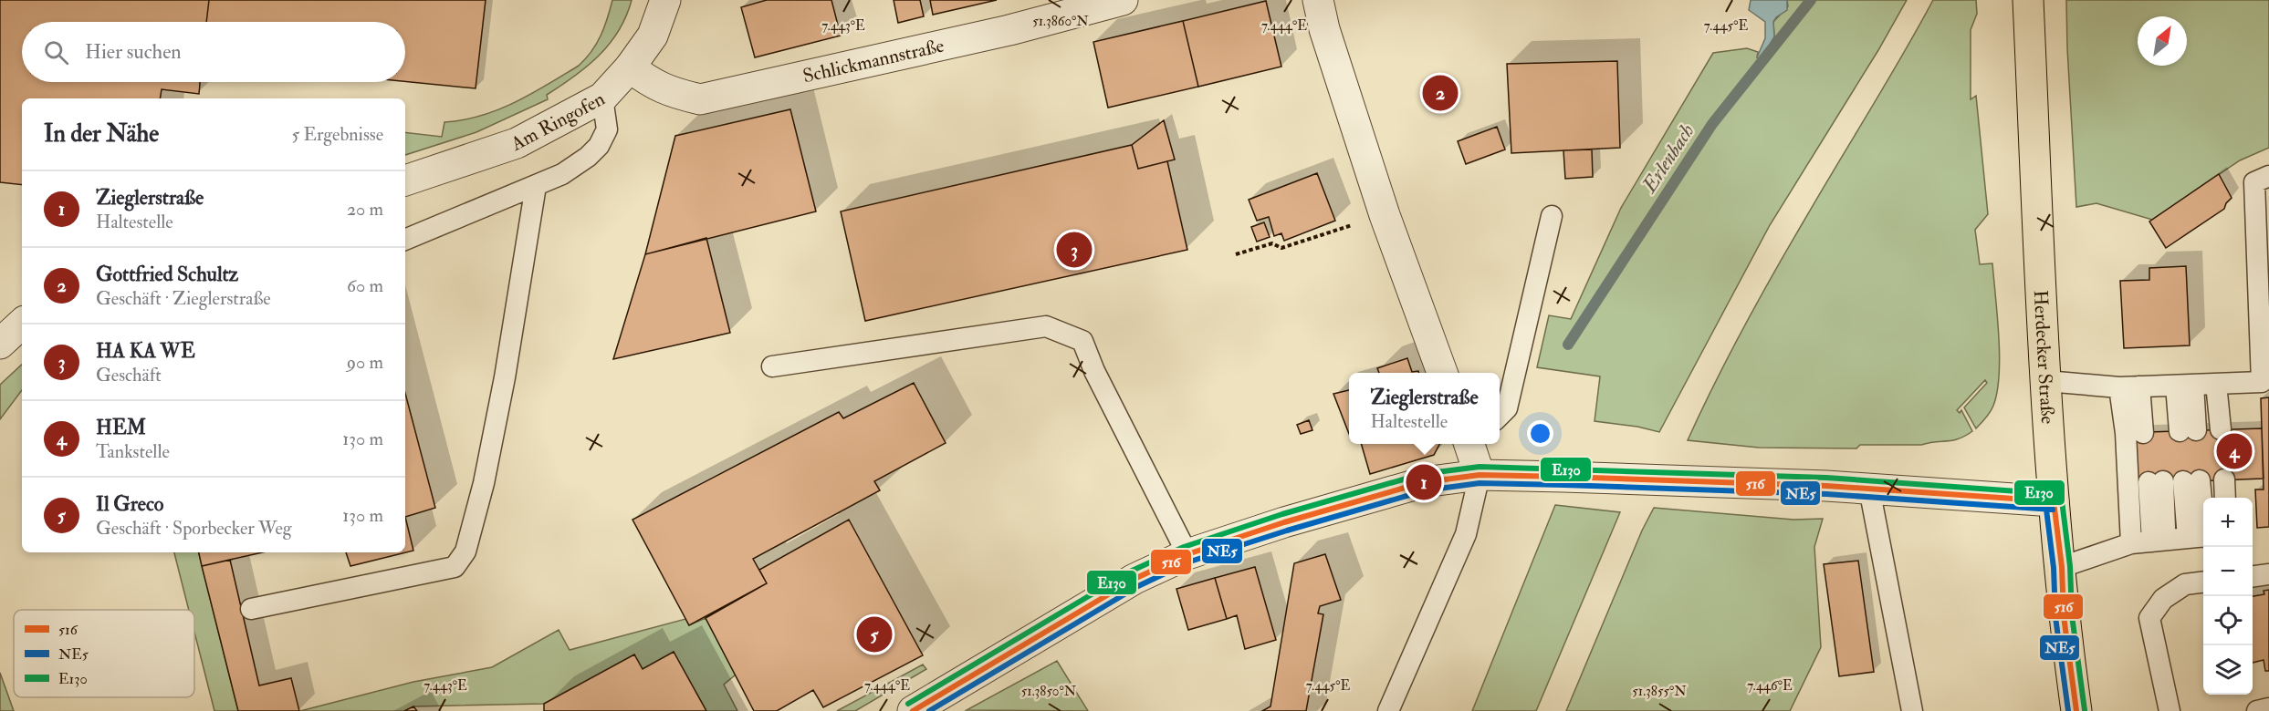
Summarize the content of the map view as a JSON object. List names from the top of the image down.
{
  "streets": {
    "main road": ["Herdecker Straße"],
    "street": ["Schlickmannstraße", "Am Ringofen"]
  },
  "crossings": [
    ["Schlickmannstraße", "Am Ringofen"]
  ],
  "water": ["Erlenbach"],
  "lines": ["transit line E130", "transit line 516", "transit line NE5"],
  "legend": ["516", "NE5", "E130"],
  "north": "top right",
  "page": {
    "search": "Hier suchen",
    "pins": [
      "2",
      "3",
      "4",
      "1",
      "5"
    ],
    "heading": ["In der Nähe", "5 Ergebnisse"],
    "list": [
      {
        "mark": "1",
        "name": "Zieglerstraße",
        "note": "Haltestelle",
        "value": "20 m"
      },
      {
        "mark": "2",
        "name": "Gottfried Schultz",
        "note": "Geschäft · Zieglerstraße",
        "value": "60 m"
      },
      {
        "mark": "3",
        "name": "HA KA WE",
        "note": "Geschäft",
        "value": "90 m"
      },
      {
        "mark": "4",
        "name": "HEM",
        "note": "Tankstelle",
        "value": "130 m"
      },
      {
        "mark": "5",
        "name": "Il Greco",
        "note": "Geschäft · Sporbecker Weg",
        "value": "130 m"
      }
    ],
    "popup": ["Zieglerstraße", "Haltestelle"],
    "map_buttons": ["+", "−"]
  },
  "coordinates": [
    "51.3860°N",
    "7.444°E",
    "7.443°E",
    "7.445°E",
    "7.446°E",
    "51.3850°N",
    "51.3855°N"
  ]
}
